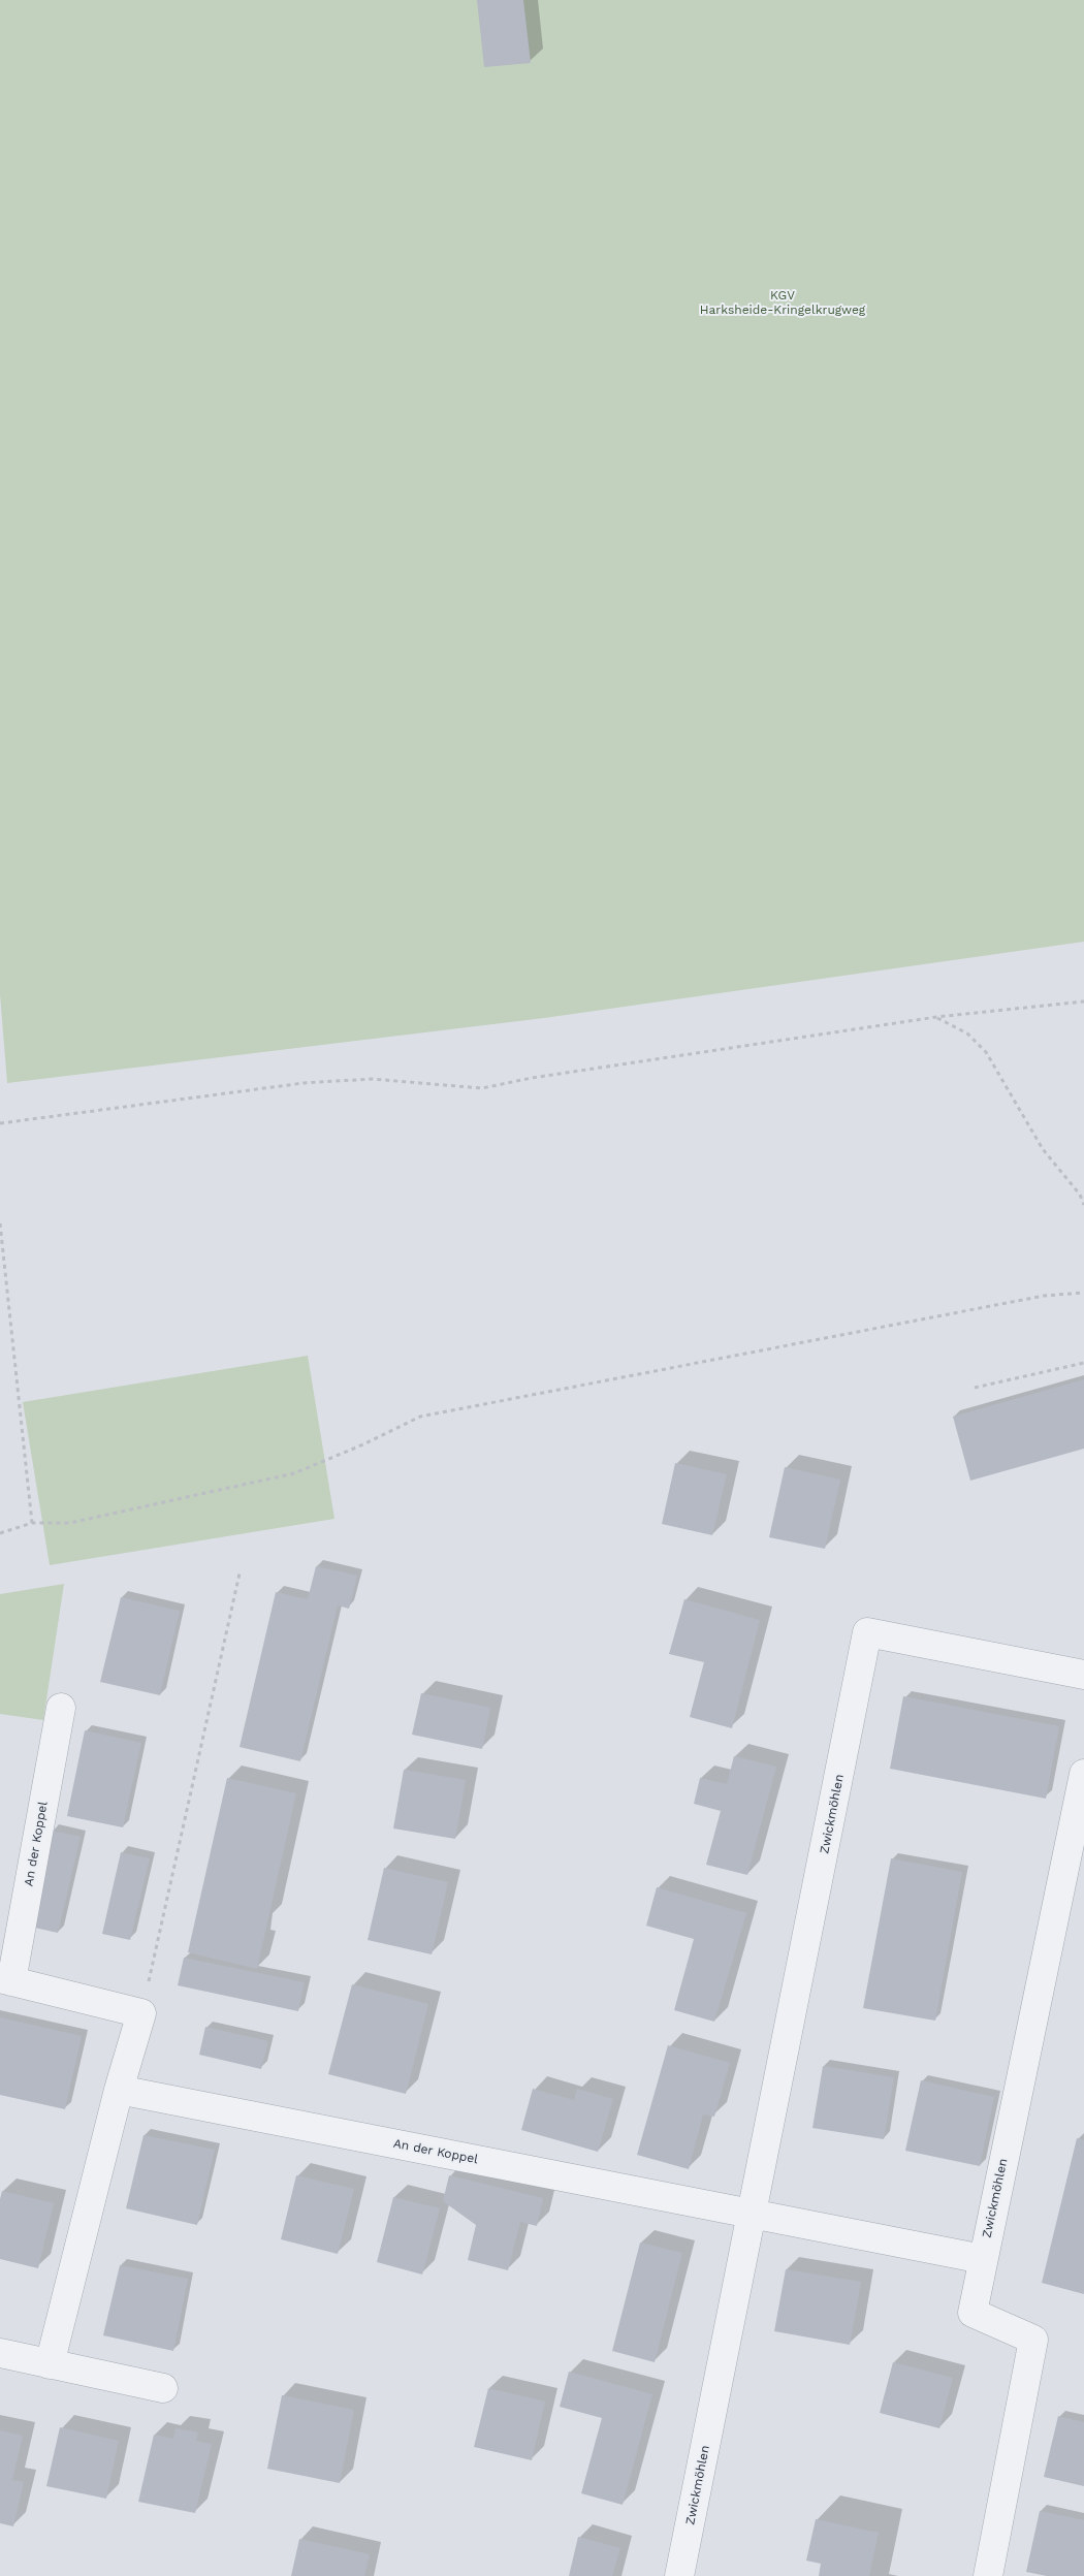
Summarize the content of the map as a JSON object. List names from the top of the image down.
{
  "streets": {
    "street": ["Zwickmöhlen", "An der Koppel"]
  },
  "crossings": [
    ["Zwickmöhlen", "An der Koppel"]
  ],
  "parks": ["KGV Harksheide-Kringelkrugweg"]
}
